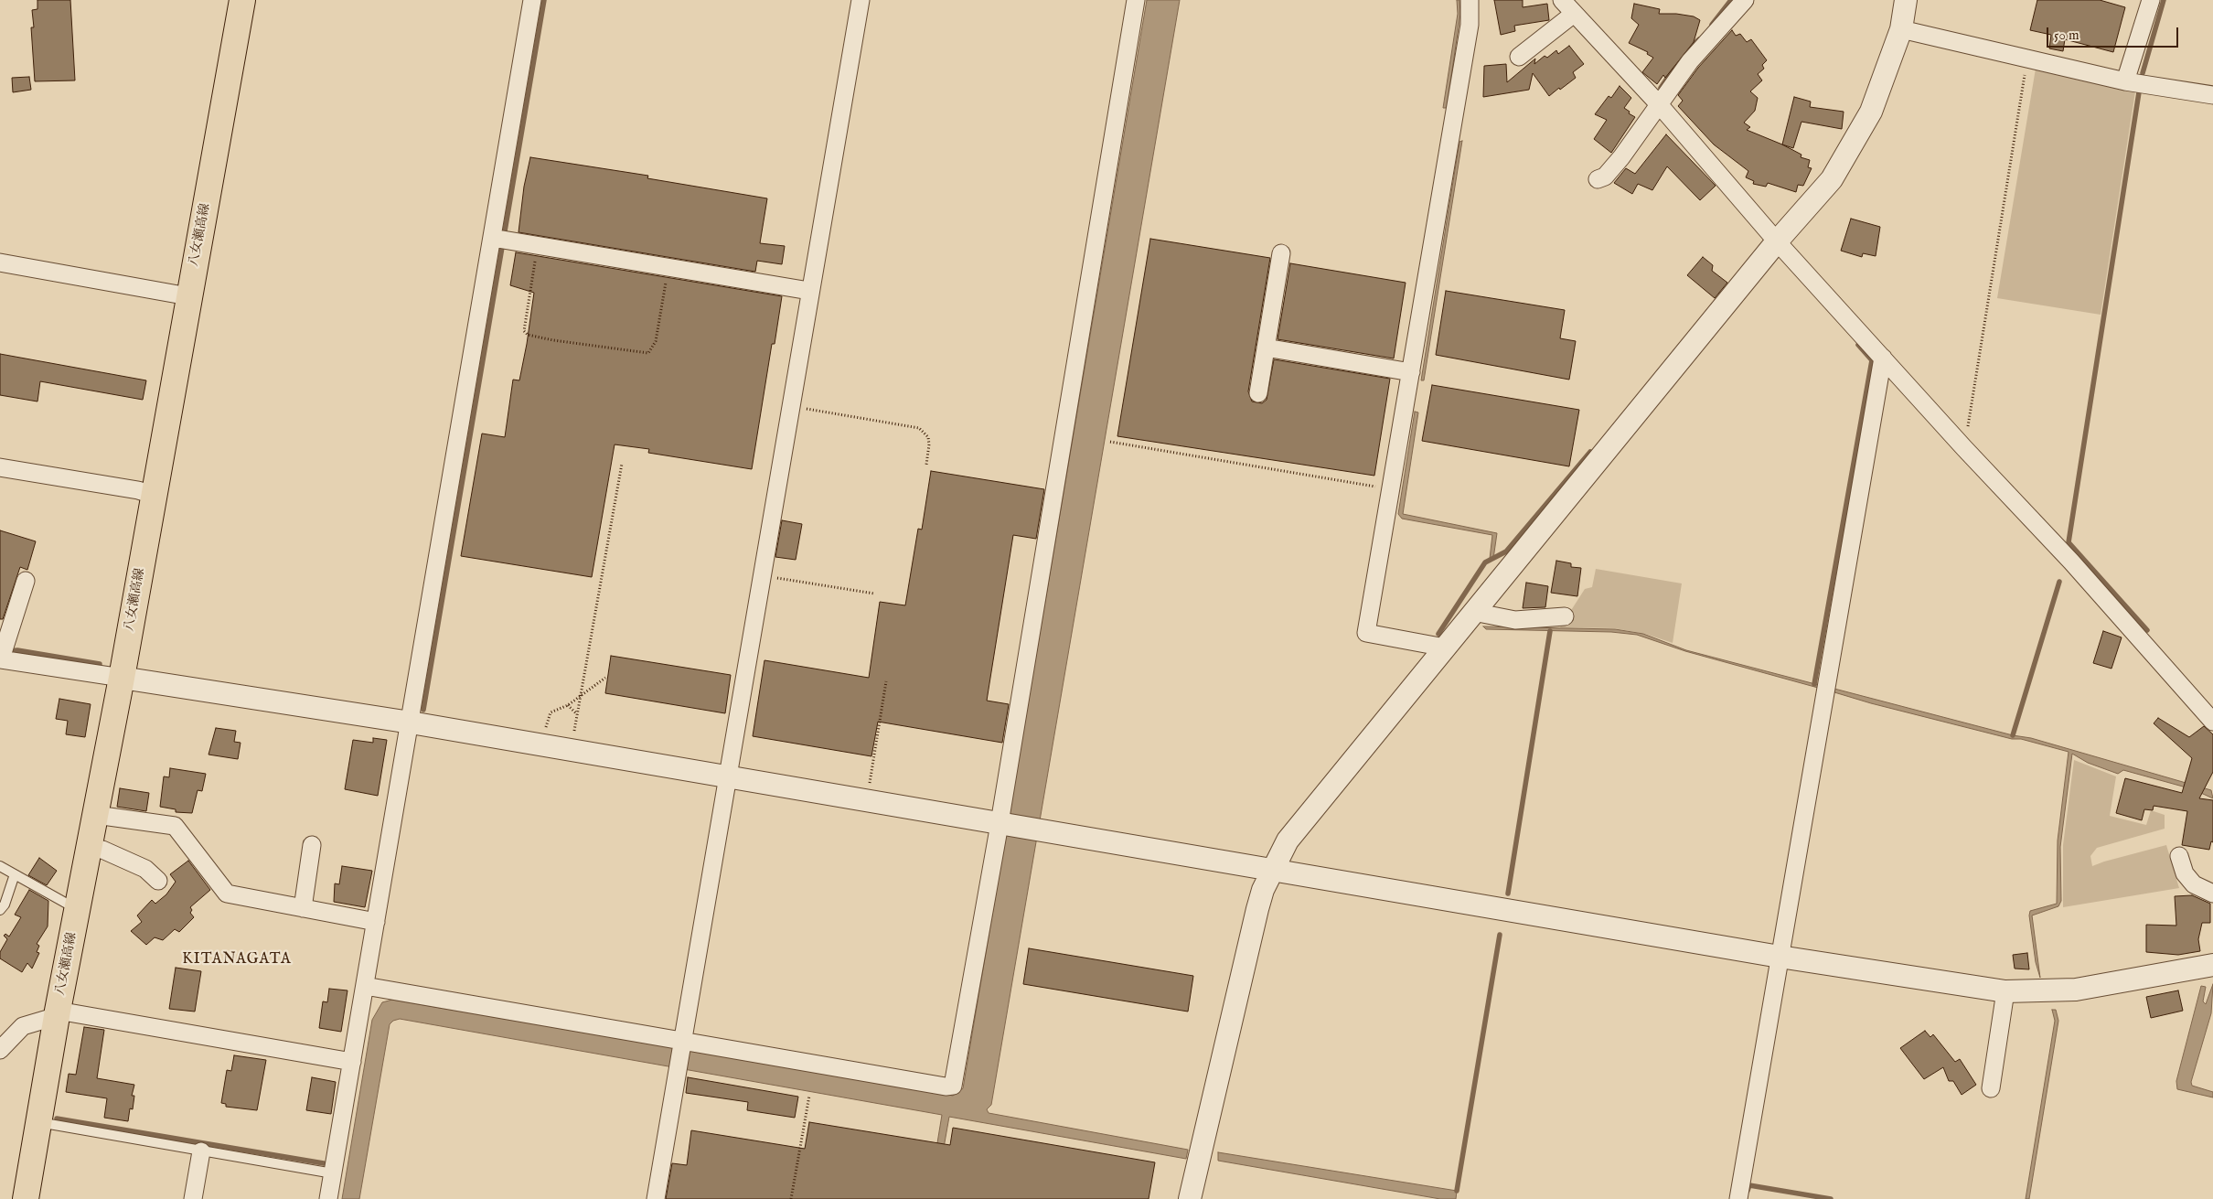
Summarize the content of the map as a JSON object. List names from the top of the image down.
{
  "streets": {
    "main road": ["八女瀬高線"]
  },
  "districts": ["KITANAGATA"],
  "scale_bar": "50 m"
}
